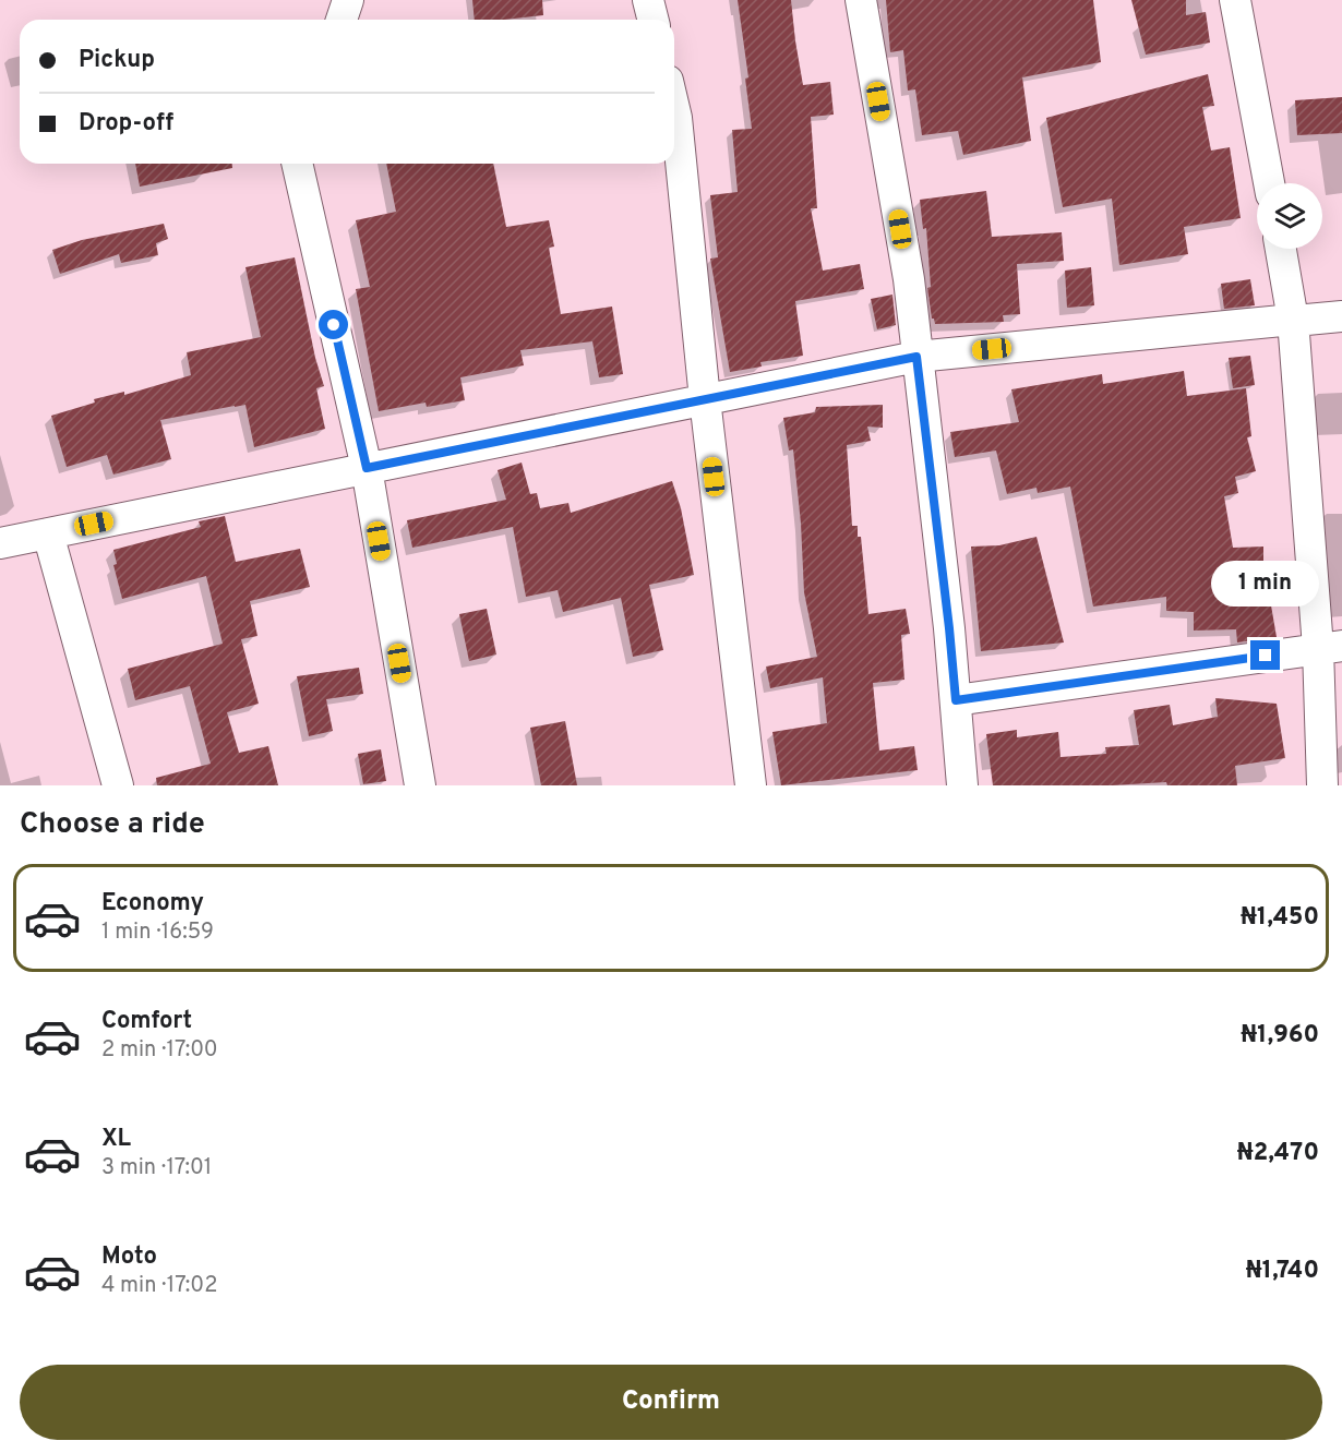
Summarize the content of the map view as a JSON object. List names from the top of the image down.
{
  "page": {
    "banner": ["Pickup", "Drop-off"],
    "bubble": "1 min",
    "heading": "Choose a ride",
    "list": [
      {
        "name": "Economy",
        "note": "1 min · 16:59",
        "value": "₦1,450"
      },
      {
        "name": "Comfort",
        "note": "2 min · 17:00",
        "value": "₦1,960"
      },
      {
        "name": "XL",
        "note": "3 min · 17:01",
        "value": "₦2,470"
      },
      {
        "name": "Moto",
        "note": "4 min · 17:02",
        "value": "₦1,740"
      }
    ],
    "buttons": "Confirm"
  }
}
